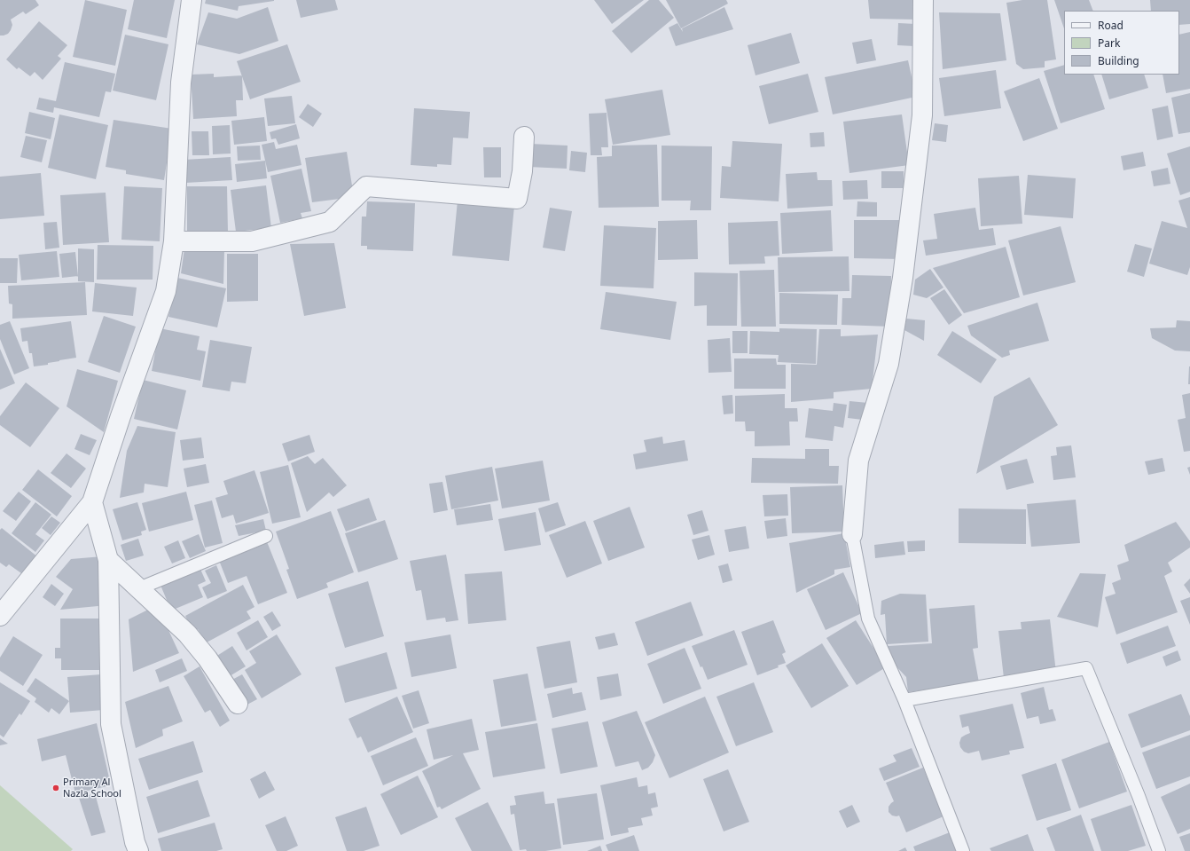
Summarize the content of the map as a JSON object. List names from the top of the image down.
{
  "places": ["Primary Al Nazla School"],
  "legend": ["Road", "Park", "Building"]
}
